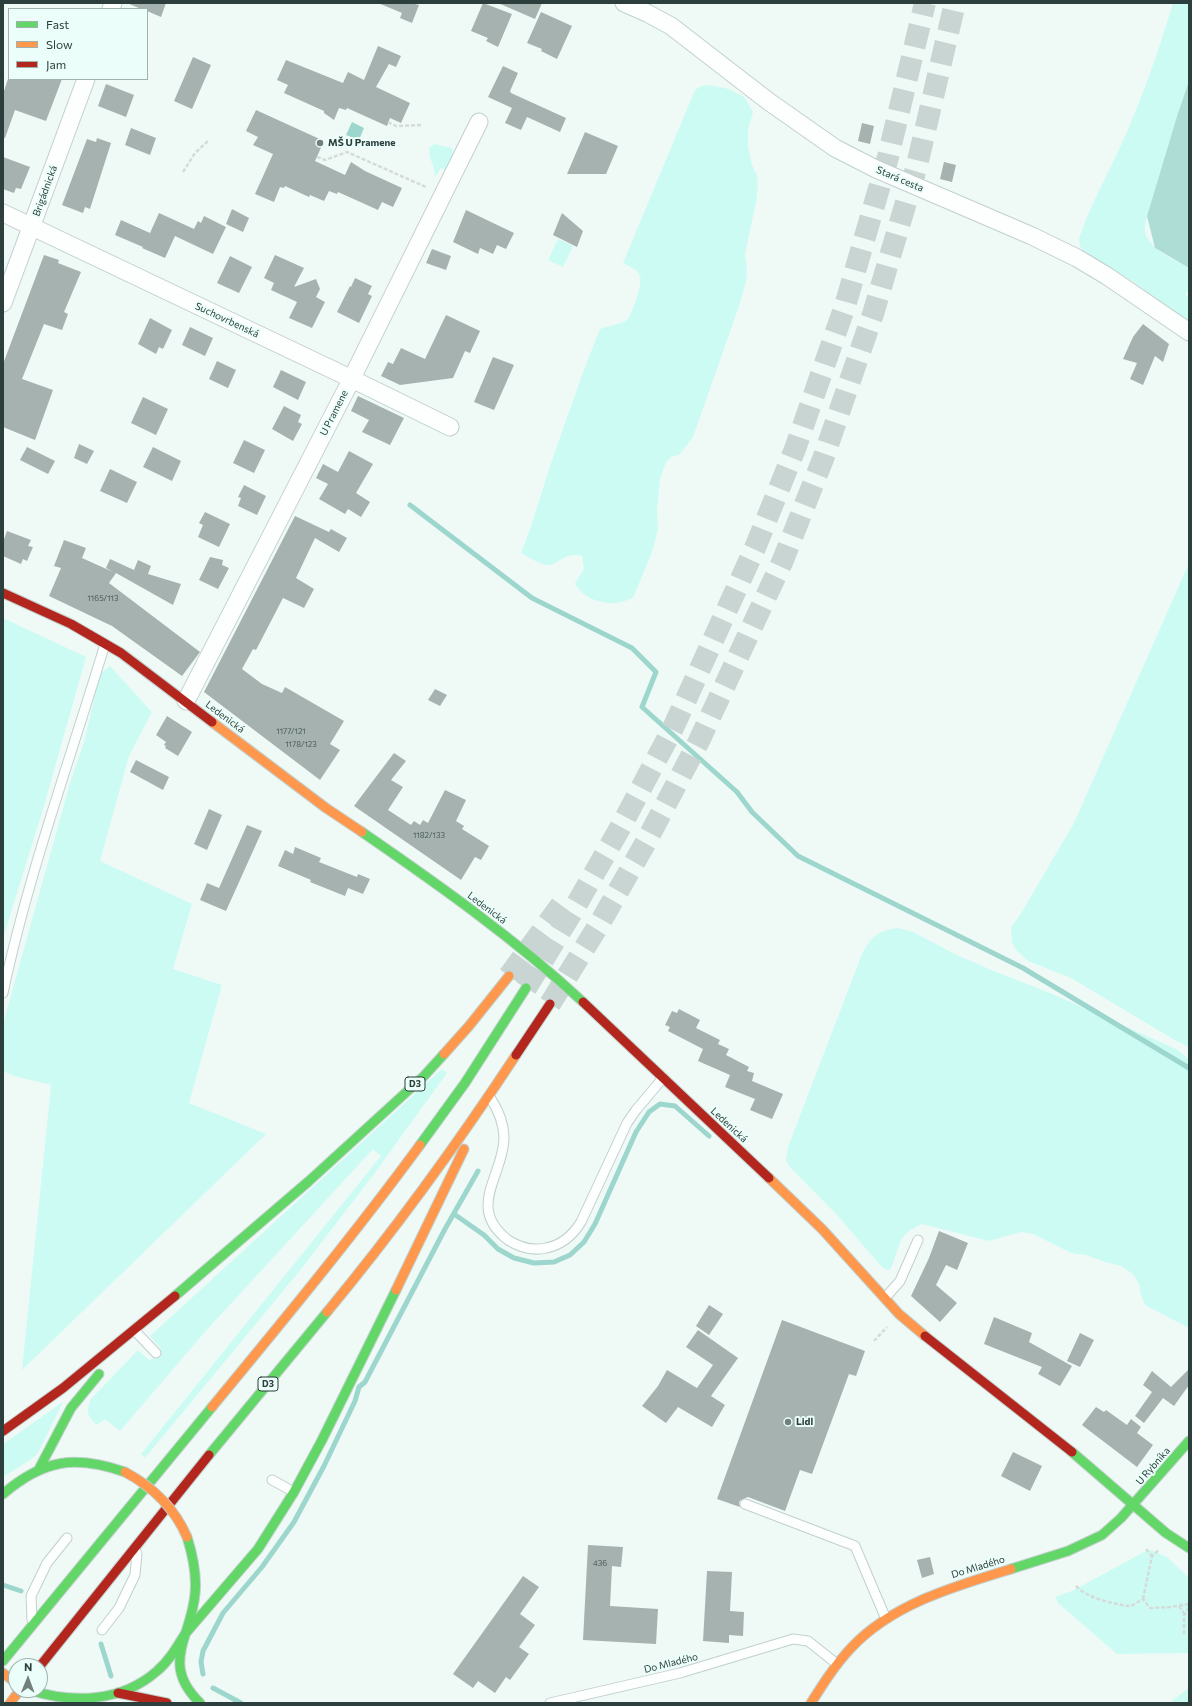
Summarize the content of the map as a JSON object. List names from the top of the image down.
{
  "streets": {
    "main road": [
      "Ledenická",
      "D3",
      "U Rybníka",
      "Do Mladého"
    ],
    "street": [
      "Stará cesta",
      "Brigádnická",
      "Suchovrbenská",
      "U Pramene"
    ]
  },
  "crossings": [
    ["Brigádnická", "Suchovrbenská"],
    ["Suchovrbenská", "U Pramene"],
    ["U Pramene", "Ledenická"],
    ["Ledenická", "U Rybníka"],
    ["Ledenická", "Do Mladého"],
    ["U Rybníka", "Do Mladého"]
  ],
  "places": ["MŠ U Pramene", "Lidl"],
  "house_numbers": [
    "1165/113",
    "1177/121",
    "1178/123",
    "1182/133",
    "436"
  ],
  "legend": ["Fast", "Slow", "Jam"],
  "north": "top"
}
